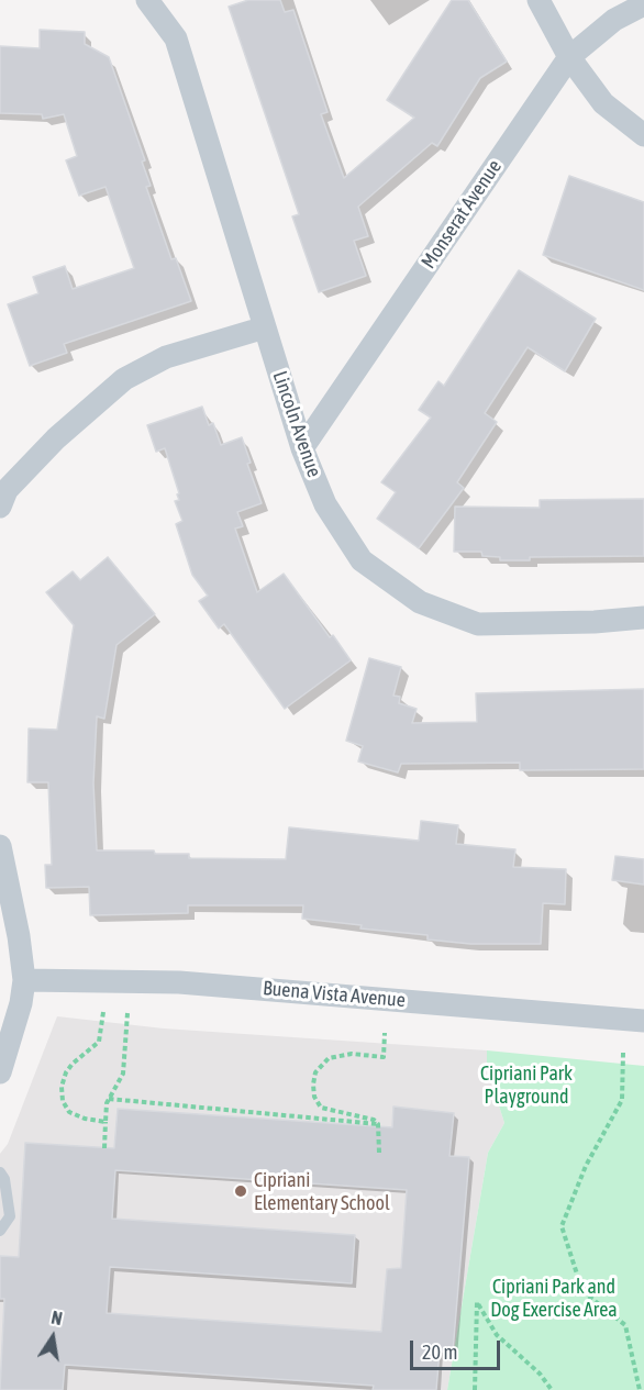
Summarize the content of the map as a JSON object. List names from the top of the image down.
{
  "streets": {
    "street": ["Monserat Avenue", "Lincoln Avenue", "Buena Vista Avenue"]
  },
  "crossings": [
    ["Monserat Avenue", "Lincoln Avenue"]
  ],
  "parks": ["Cipriani Park Playground", "Cipriani Park and Dog Exercise Area"],
  "places": ["Cipriani Elementary School"],
  "scale_bar": "20 m",
  "north": "top"
}
